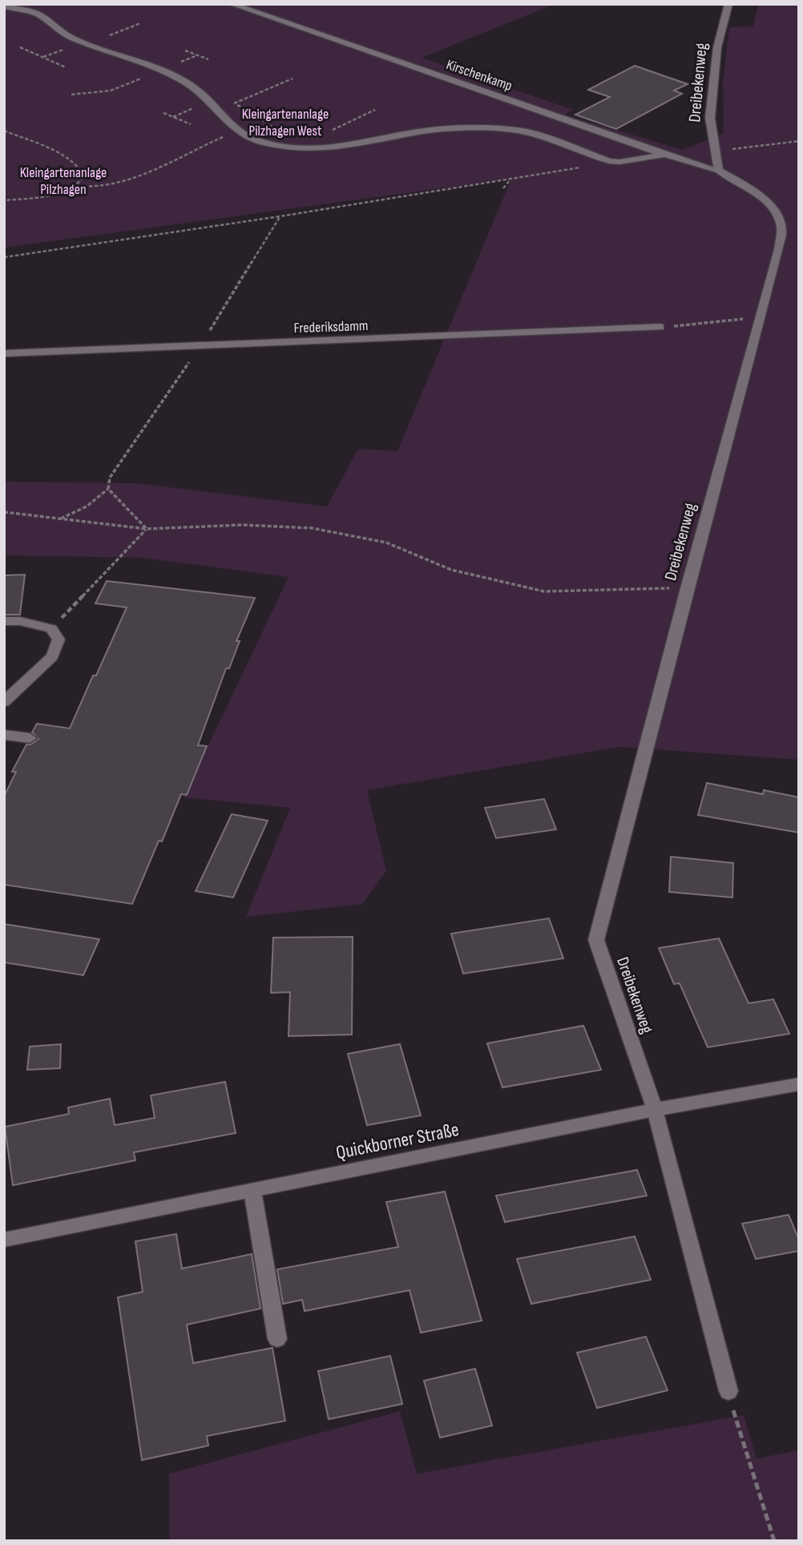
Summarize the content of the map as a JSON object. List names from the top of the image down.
{
  "streets": {
    "street": [
      "Kirschenkamp",
      "Dreibekenweg",
      "Frederiksdamm",
      "Quickborner Straße"
    ]
  },
  "crossings": [
    ["Kirschenkamp", "Dreibekenweg"],
    ["Dreibekenweg", "Quickborner Straße"]
  ],
  "parks": ["Kleingartenanlage Pilzhagen West", "Kleingartenanlage Pilzhagen"]
}
